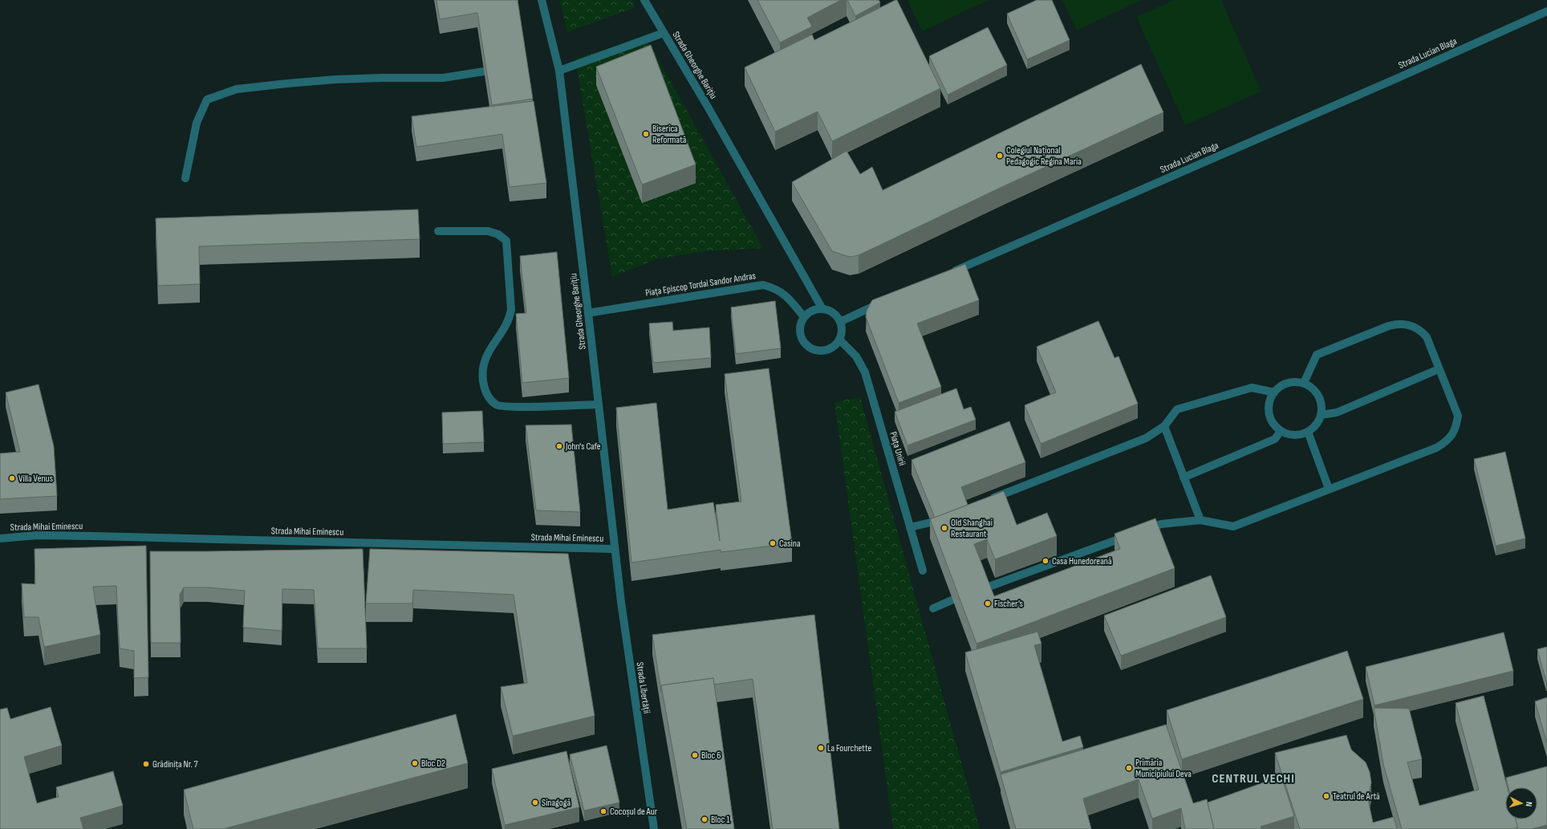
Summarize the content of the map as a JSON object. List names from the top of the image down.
{
  "streets": {
    "street": [
      "Strada Lucian Blaga",
      "Strada Gheorghe Barițiu",
      "Piața Episcop Tordai Sandor Andras",
      "Piața Unirii",
      "Strada Mihai Eminescu",
      "Strada Libertății"
    ]
  },
  "crossings": [
    ["Strada Gheorghe Barițiu", "Piața Episcop Tordai Sandor Andras"],
    ["Strada Gheorghe Barițiu", "Piața Unirii"],
    ["Strada Gheorghe Barițiu", "Strada Mihai Eminescu"],
    ["Strada Gheorghe Barițiu", "Strada Libertății"],
    ["Piața Episcop Tordai Sandor Andras", "Piața Unirii"],
    ["Strada Mihai Eminescu", "Strada Libertății"]
  ],
  "districts": ["CENTRUL VECHI"],
  "places": [
    "Biserica Reformată",
    "Colegiul Național Pedagogic Regina Maria",
    "John's Cafe",
    "Villa Venus",
    "Old Shanghai Restaurant",
    "Casina",
    "Casa Hunedoreană",
    "Fischer’s",
    "La Fourchette",
    "Bloc 6",
    "Bloc D2",
    "Grădinița Nr. 7",
    "Primăria Municipiului Deva",
    "Teatrul de Artă",
    "Sinagogă",
    "Cocoșul de Aur",
    "Bloc 1"
  ],
  "north": "right"
}
